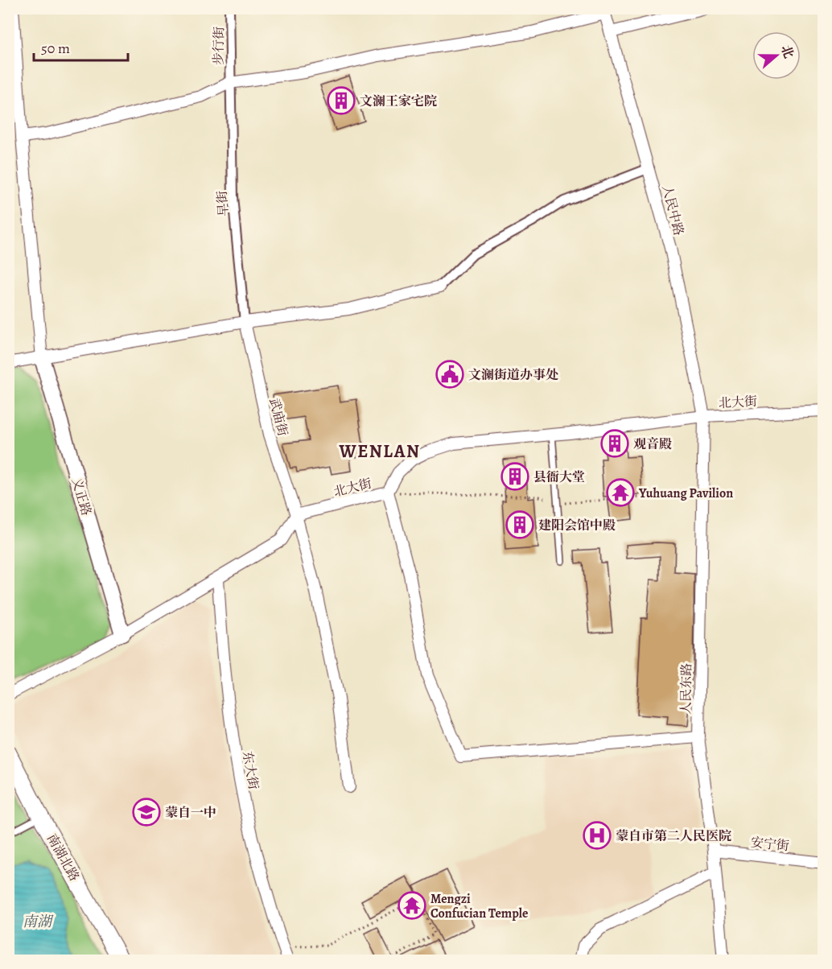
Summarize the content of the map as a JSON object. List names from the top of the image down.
{
  "streets": {
    "main road": ["南湖北路"],
    "street": [
      "步行街",
      "早街",
      "人民中路",
      "北大街",
      "武庙街",
      "义正路",
      "人民东路",
      "东大街",
      "安宁街"
    ]
  },
  "crossings": [
    ["步行街", "早街"],
    ["早街", "武庙街"],
    ["人民中路", "北大街"],
    ["人民中路", "人民东路"],
    ["北大街", "武庙街"],
    ["北大街", "人民东路"],
    ["人民东路", "安宁街"]
  ],
  "districts": ["WENLAN"],
  "water": ["南湖"],
  "places": {
    "building": [
      "文澜王家宅院",
      "观音殿",
      "县衙大堂",
      "建阳会馆中殿"
    ],
    "public building": ["文澜街道办事处"],
    "temple": ["Yuhuang Pavilion", "Mengzi Confucian Temple"],
    "school or university": ["蒙自一中"],
    "hospital": ["蒙自市第二人民医院"]
  },
  "scale_bar": "50 m",
  "north": "right"
}
